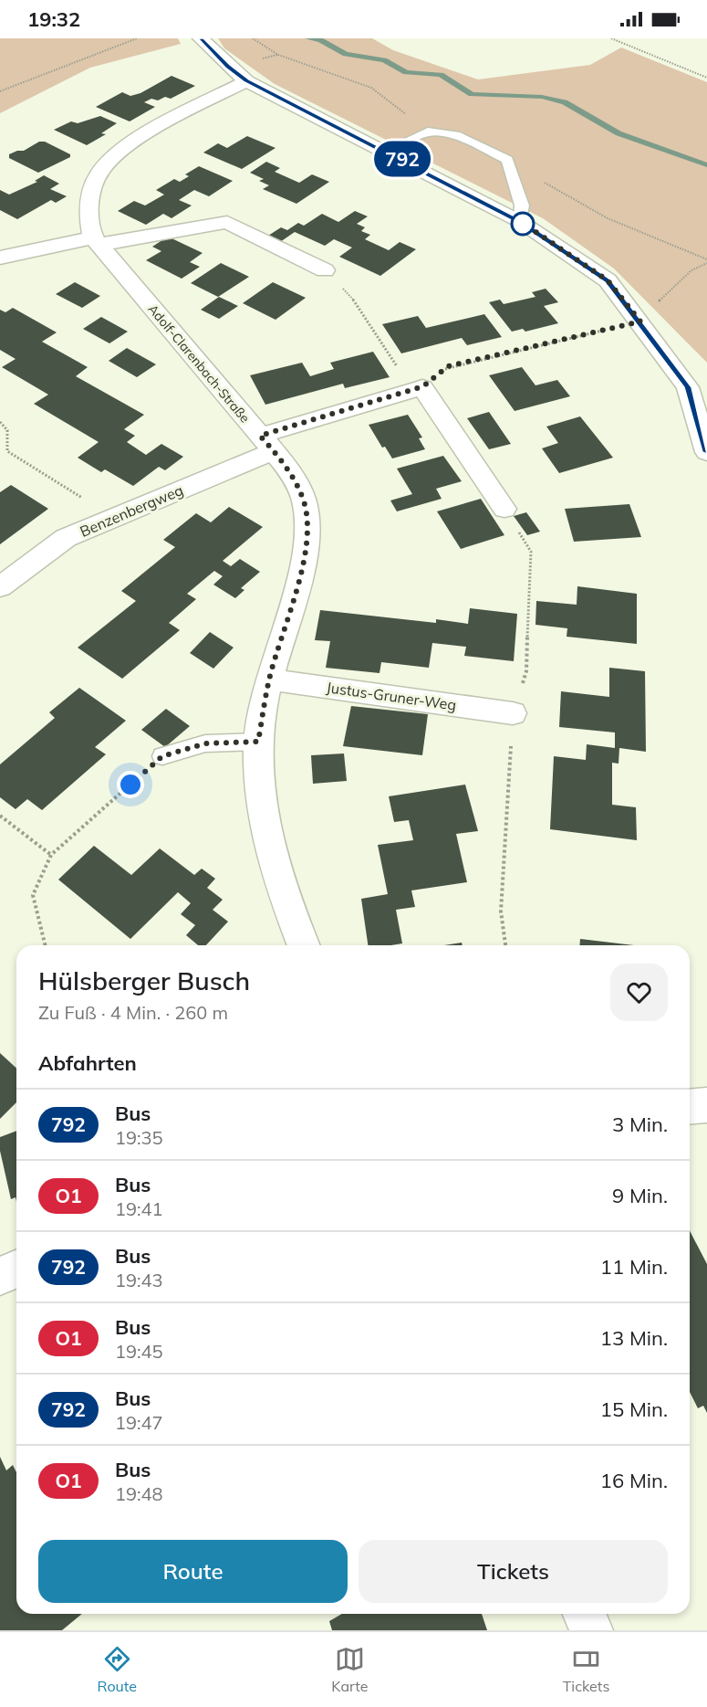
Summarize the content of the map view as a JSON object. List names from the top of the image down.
{
  "streets": {
    "street": ["Adolf-Clarenbach-Straße", "Benzenbergweg", "Justus-Gruner-Weg"]
  },
  "crossings": [
    ["Adolf-Clarenbach-Straße", "Benzenbergweg"],
    ["Adolf-Clarenbach-Straße", "Justus-Gruner-Weg"]
  ],
  "lines": ["bus line 792"],
  "page": {
    "status": "19:32",
    "on_map": "792",
    "heading": [
      ["Hülsberger Busch", "Zu Fuß · 4 Min. · 260 m"],
      "Abfahrten"
    ],
    "list": [
      {
        "mark": "792",
        "name": "Bus",
        "note": "19:35",
        "value": "3 Min."
      },
      {
        "mark": "O1",
        "name": "Bus",
        "note": "19:41",
        "value": "9 Min."
      },
      {
        "mark": "792",
        "name": "Bus",
        "note": "19:43",
        "value": "11 Min."
      },
      {
        "mark": "O1",
        "name": "Bus",
        "note": "19:45",
        "value": "13 Min."
      },
      {
        "mark": "792",
        "name": "Bus",
        "note": "19:47",
        "value": "15 Min."
      },
      {
        "mark": "O1",
        "name": "Bus",
        "note": "19:48",
        "value": "16 Min."
      }
    ],
    "buttons": ["Route", "Tickets"],
    "tabs": ["Route", "Karte", "Tickets"]
  }
}
